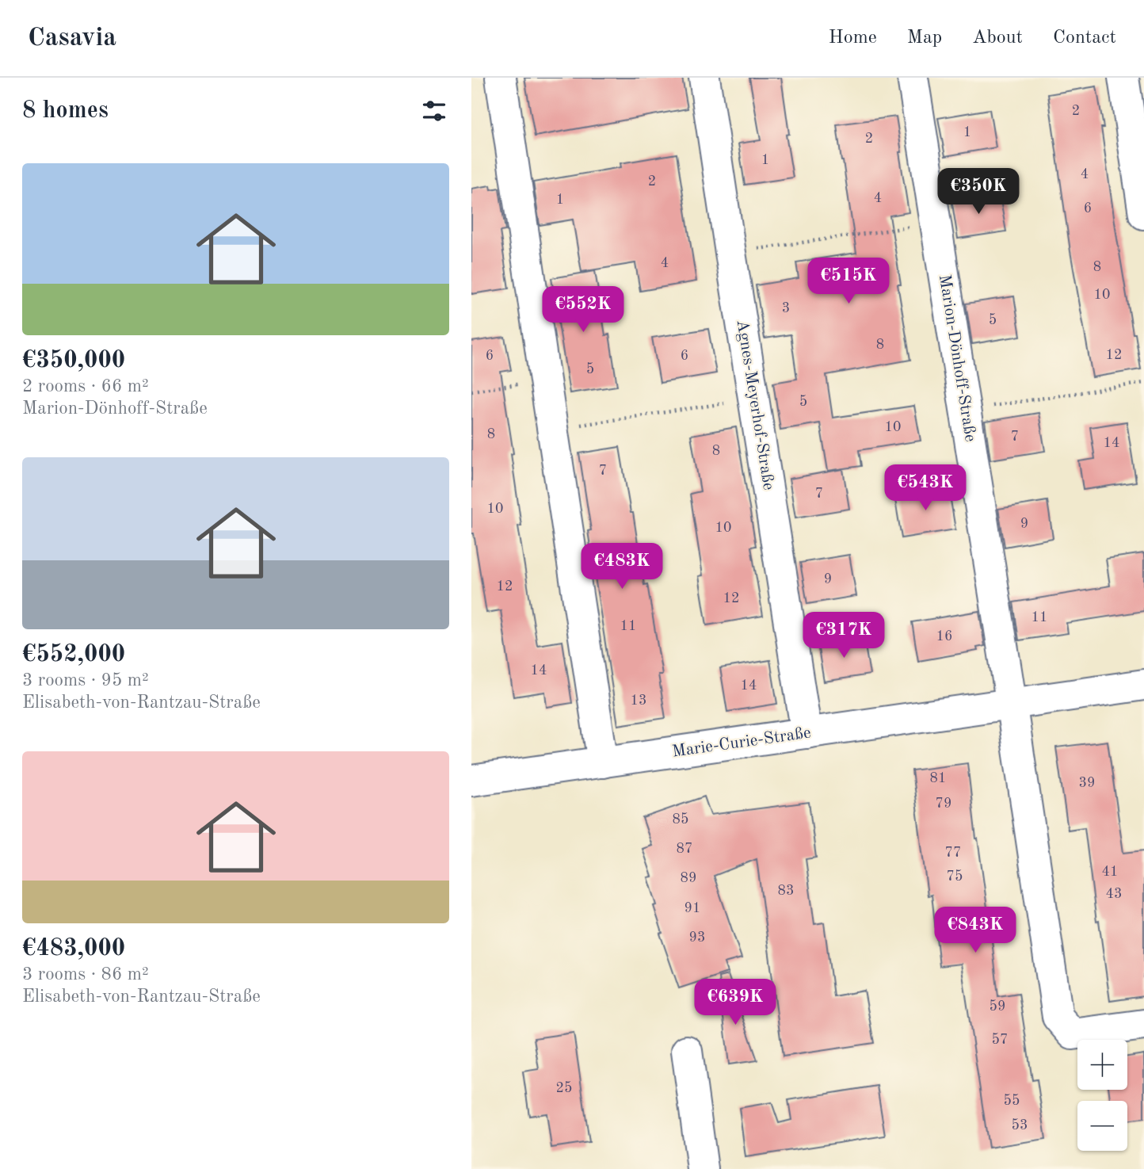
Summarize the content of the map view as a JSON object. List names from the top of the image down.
{
  "streets": {
    "street": ["Marion-Dönhoff-Straße", "Agnes-Meyerhof-Straße", "Marie-Curie-Straße"]
  },
  "crossings": [
    ["Marion-Dönhoff-Straße", "Marie-Curie-Straße"],
    ["Agnes-Meyerhof-Straße", "Marie-Curie-Straße"]
  ],
  "house_numbers": [
    "2",
    "1",
    "2",
    "1",
    "4",
    "2",
    "4",
    "1",
    "6",
    "4",
    "8",
    "10",
    "3",
    "5",
    "8",
    "12",
    "6",
    "6",
    "5",
    "5",
    "10",
    "8",
    "7",
    "14",
    "8",
    "7",
    "7",
    "10",
    "9",
    "10",
    "9",
    "12",
    "12",
    "11",
    "11",
    "16",
    "14",
    "14",
    "13",
    "81",
    "39",
    "79",
    "85",
    "87",
    "77",
    "41",
    "75",
    "89",
    "83",
    "43",
    "91",
    "93",
    "59",
    "57",
    "25",
    "55",
    "53"
  ],
  "page": {
    "header": "Casavia",
    "nav": [
      "Home",
      "Map",
      "About",
      "Contact"
    ],
    "heading": "8 homes",
    "list": [
      {
        "name": "€350,000",
        "note": "2 rooms · 66 m² · Marion-Dönhoff-Straße"
      },
      {
        "name": "€552,000",
        "note": "3 rooms · 95 m² · Elisabeth-von-Rantzau-Straße"
      },
      {
        "name": "€483,000",
        "note": "3 rooms · 86 m² · Elisabeth-von-Rantzau-Straße"
      }
    ],
    "price": [
      "€350K",
      "€515K",
      "€552K",
      "€543K",
      "€483K",
      "€317K",
      "€843K",
      "€639K"
    ],
    "map_buttons": ["+", "−"]
  }
}
